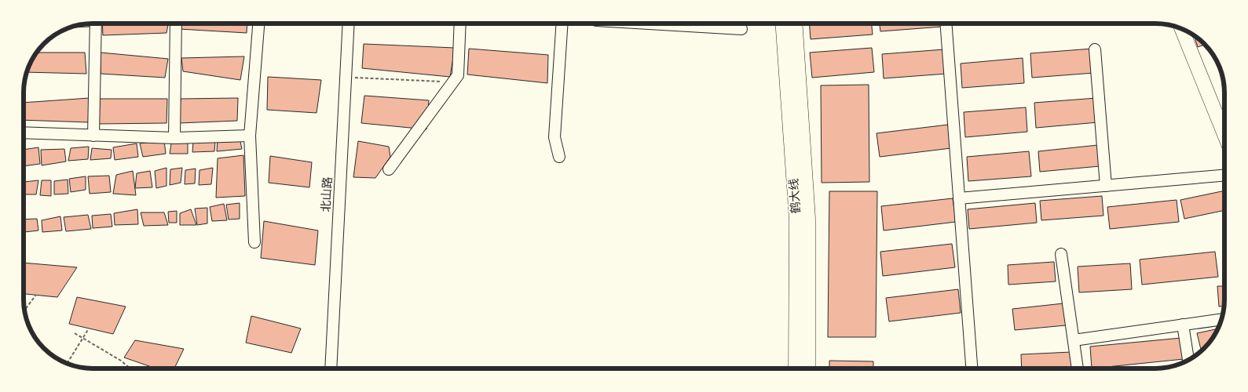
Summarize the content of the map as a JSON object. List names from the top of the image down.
{
  "streets": {
    "main road": ["鹤大线"],
    "street": ["北山路"]
  }
}
